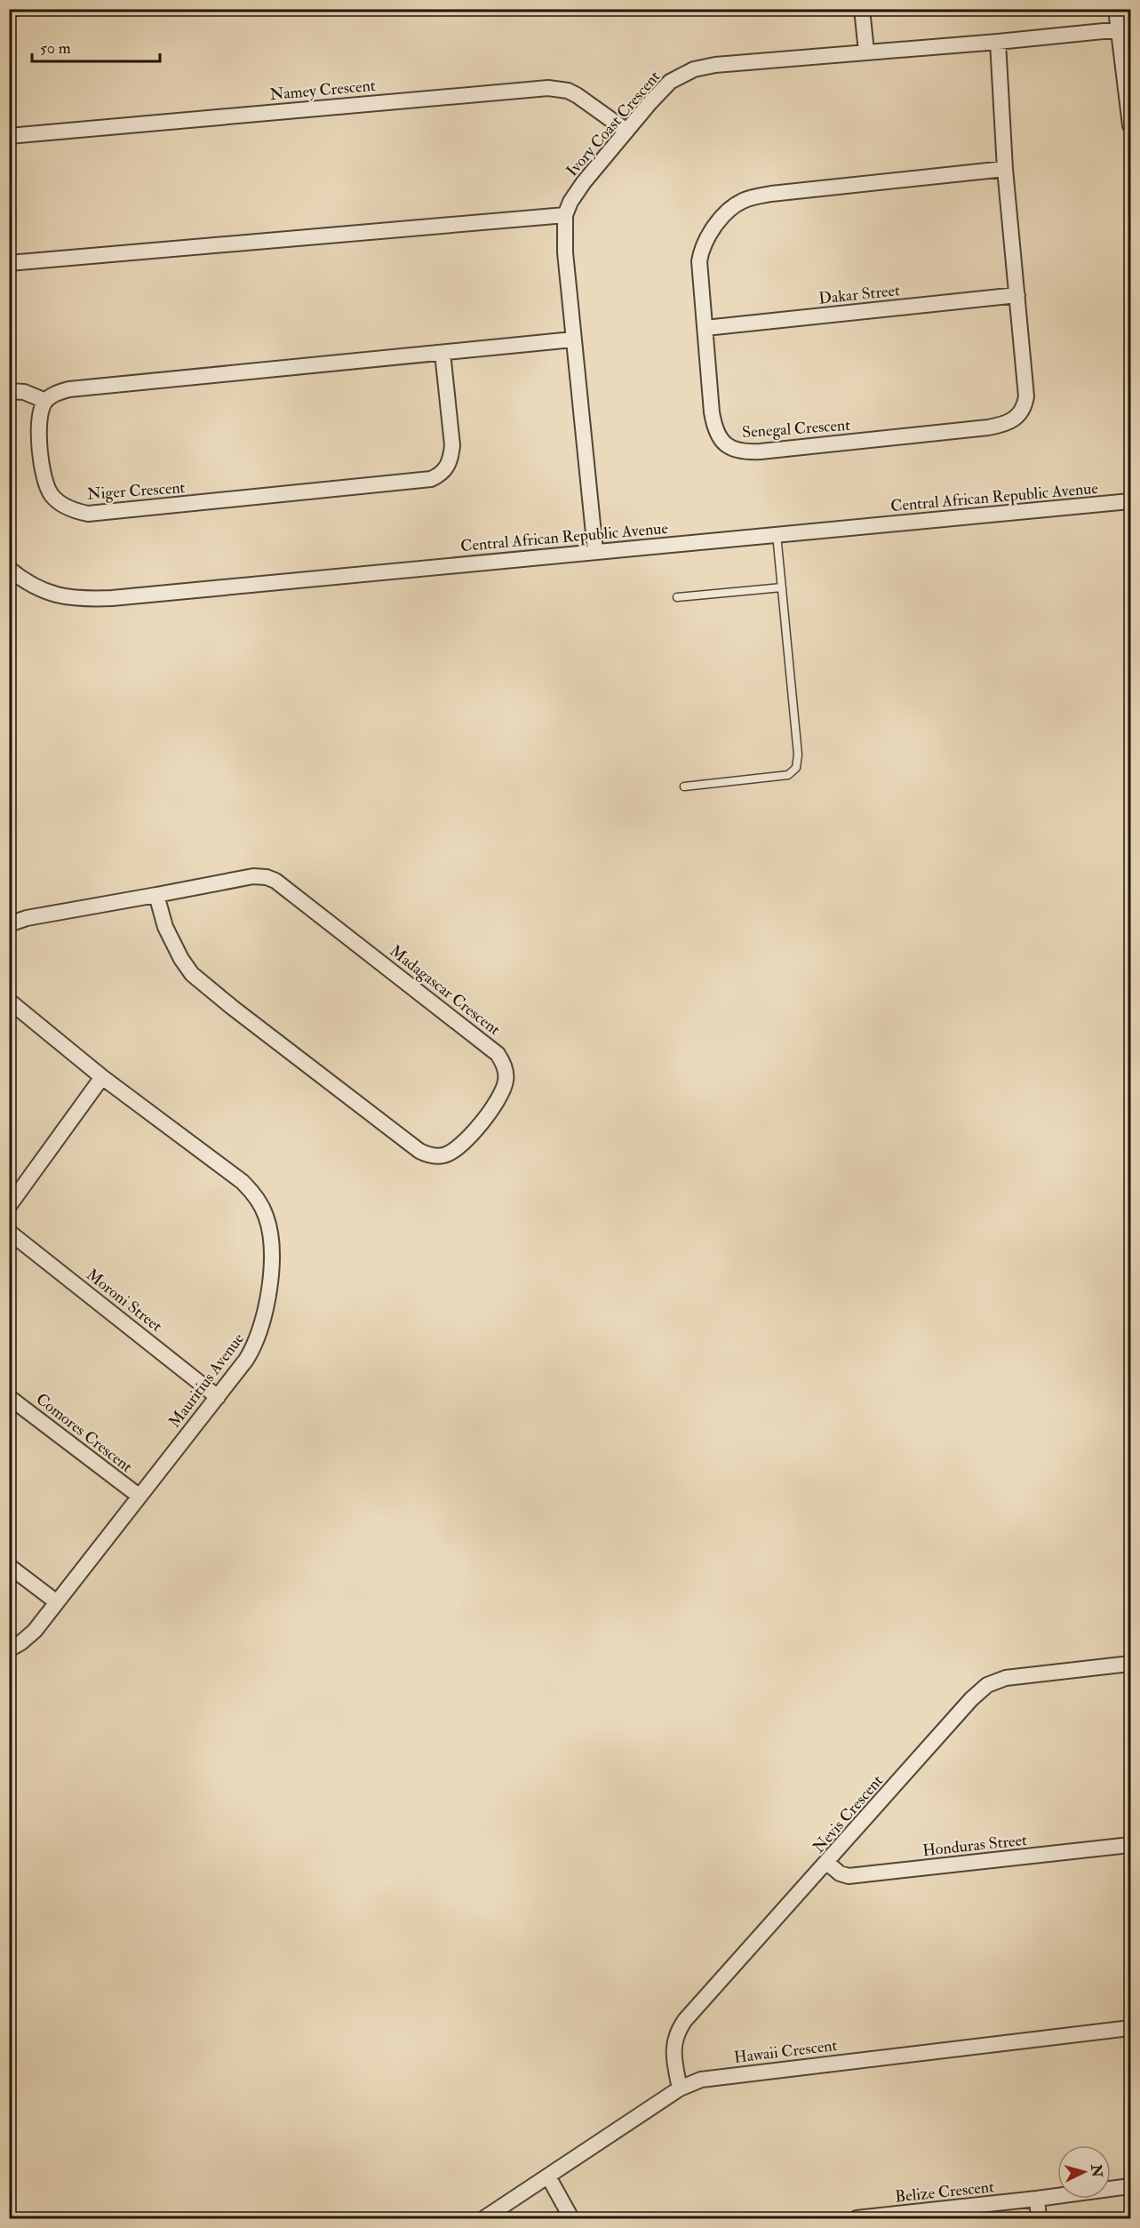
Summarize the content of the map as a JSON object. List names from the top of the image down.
{
  "streets": {
    "street": [
      "Namey Crescent",
      "Ivory Coast Crescent",
      "Dakar Street",
      "Senegal Crescent",
      "Niger Crescent",
      "Central African Republic Avenue",
      "Madagascar Crescent",
      "Moroni Street",
      "Mauritius Avenue",
      "Comores Crescent",
      "Nevis Crescent",
      "Honduras Street",
      "Hawaii Crescent",
      "Belize Crescent"
    ]
  },
  "crossings": [
    ["Namey Crescent", "Ivory Coast Crescent"],
    ["Ivory Coast Crescent", "Senegal Crescent"],
    ["Ivory Coast Crescent", "Central African Republic Avenue"],
    ["Dakar Street", "Senegal Crescent"],
    ["Moroni Street", "Mauritius Avenue"],
    ["Mauritius Avenue", "Comores Crescent"],
    ["Nevis Crescent", "Honduras Street"],
    ["Nevis Crescent", "Hawaii Crescent"]
  ],
  "scale_bar": "50 m",
  "north": "right"
}
